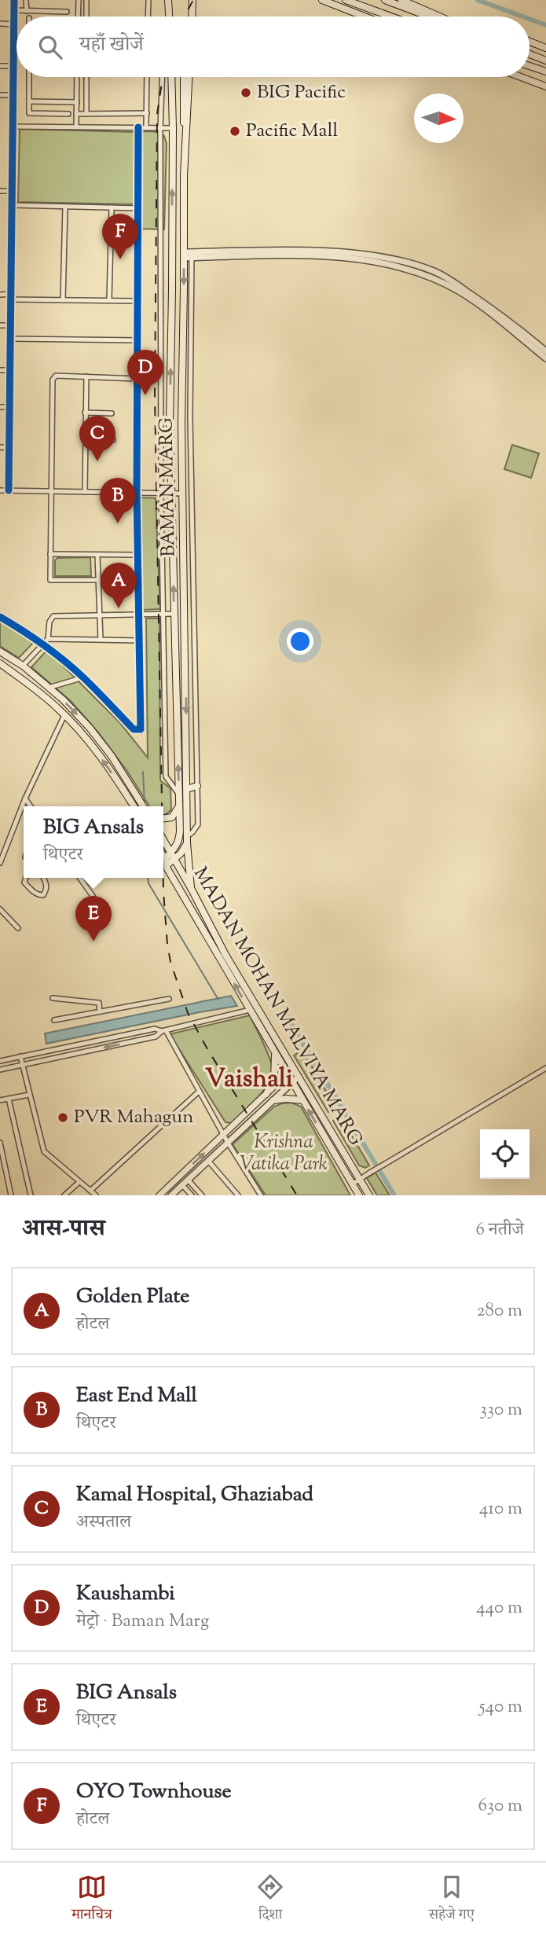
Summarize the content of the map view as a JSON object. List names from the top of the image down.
{
  "streets": {
    "main road": ["BAMAN MARG", "MADAN MOHAN MALVIYA MARG"]
  },
  "crossings": [
    ["BAMAN MARG", "MADAN MOHAN MALVIYA MARG"]
  ],
  "districts": ["Vaishali"],
  "parks": ["Krishna Vatika Park"],
  "places": ["BIG Pacific", "Pacific Mall", "PVR Mahagun"],
  "north": "right",
  "page": {
    "search": "यहाँ खोजें",
    "pins": [
      "F",
      "D",
      "C",
      "B",
      "A",
      "E"
    ],
    "popup": ["BIG Ansals", "थिएटर"],
    "heading": ["आस-पास", "6 नतीजे"],
    "list": [
      {
        "mark": "A",
        "name": "Golden Plate",
        "note": "होटल",
        "value": "280 m"
      },
      {
        "mark": "B",
        "name": "East End Mall",
        "note": "थिएटर",
        "value": "330 m"
      },
      {
        "mark": "C",
        "name": "Kamal Hospital, Ghaziabad",
        "note": "अस्पताल",
        "value": "410 m"
      },
      {
        "mark": "D",
        "name": "Kaushambi",
        "note": "मेट्रो · Baman Marg",
        "value": "440 m"
      },
      {
        "mark": "E",
        "name": "BIG Ansals",
        "note": "थिएटर",
        "value": "540 m"
      },
      {
        "mark": "F",
        "name": "OYO Townhouse",
        "note": "होटल",
        "value": "630 m"
      }
    ],
    "nav": ["मानचित्र", "दिशा", "सहेजे गए"]
  }
}
